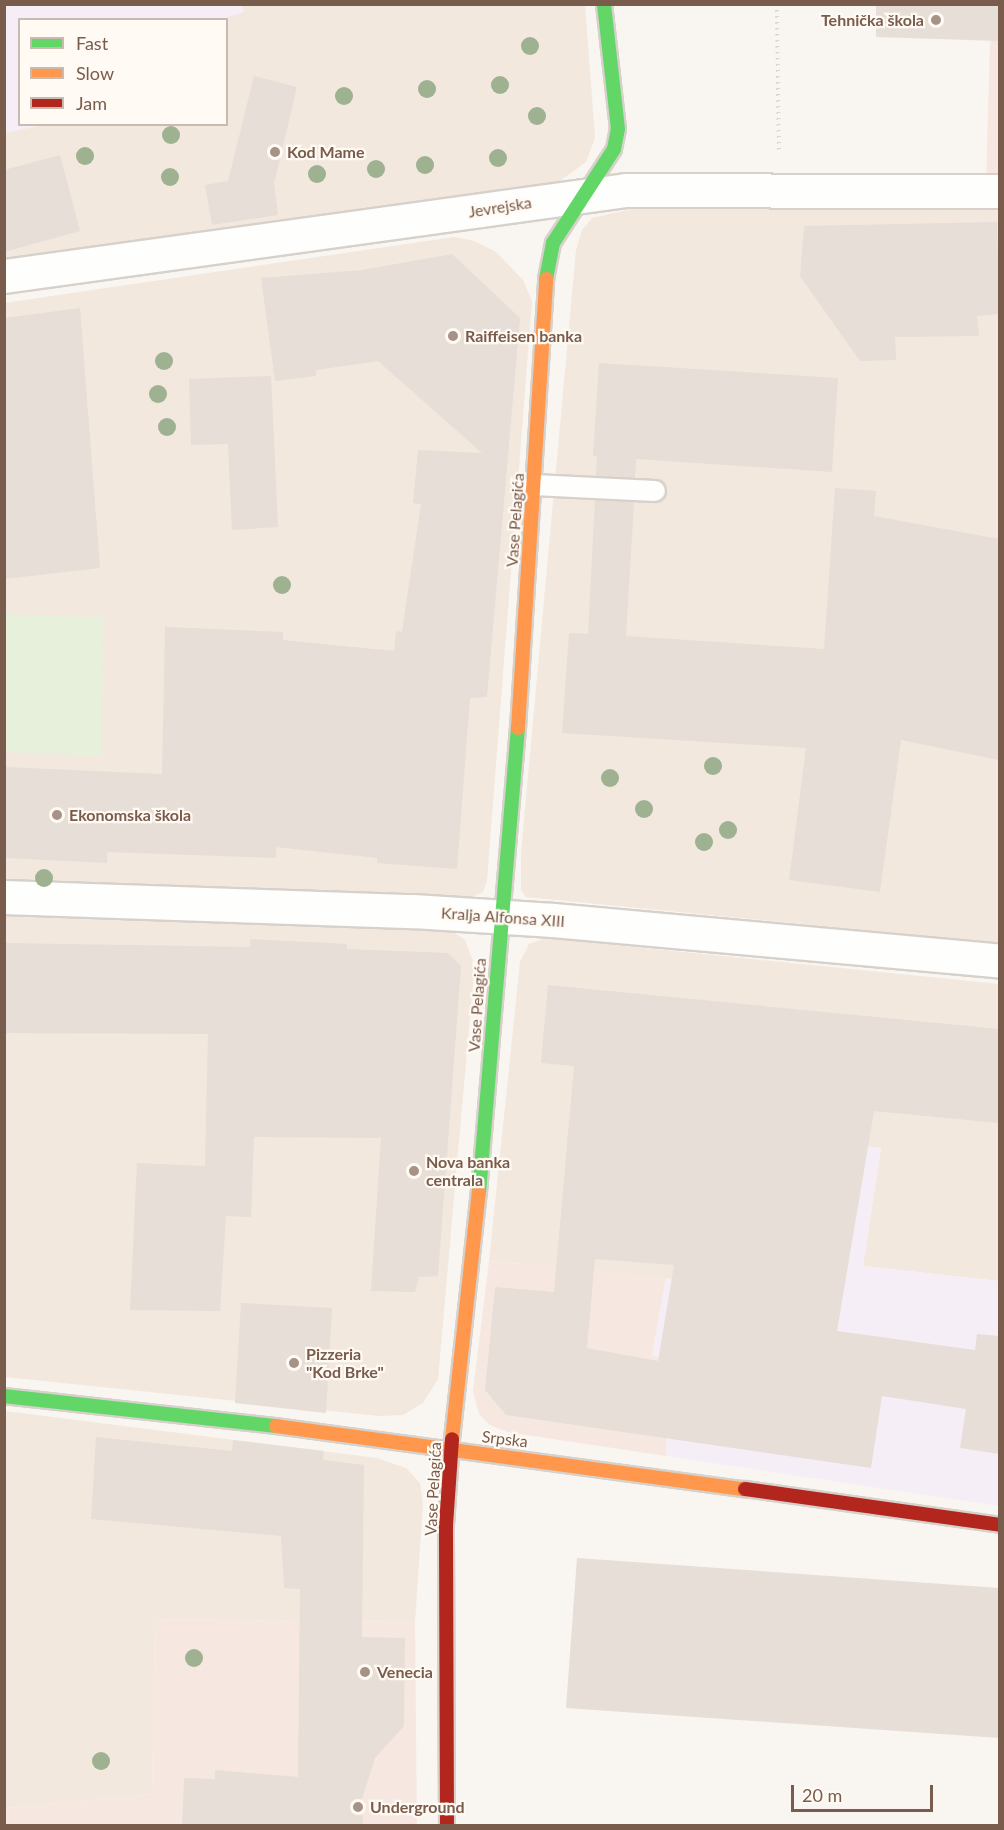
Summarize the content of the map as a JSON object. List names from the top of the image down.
{
  "streets": {
    "street": [
      "Jevrejska",
      "Vase Pelagića",
      "Kralja Alfonsa XIII",
      "Srpska"
    ]
  },
  "crossings": [
    ["Jevrejska", "Vase Pelagića"],
    ["Vase Pelagića", "Kralja Alfonsa XIII"],
    ["Vase Pelagića", "Srpska"]
  ],
  "places": [
    "Tehnička škola",
    "Kod Mame",
    "Raiffeisen banka",
    "Ekonomska škola",
    "Nova banka centrala",
    "Pizzeria \"Kod Brke\"",
    "Venecia",
    "Underground"
  ],
  "legend": ["Fast", "Slow", "Jam"],
  "scale_bar": "20 m"
}
